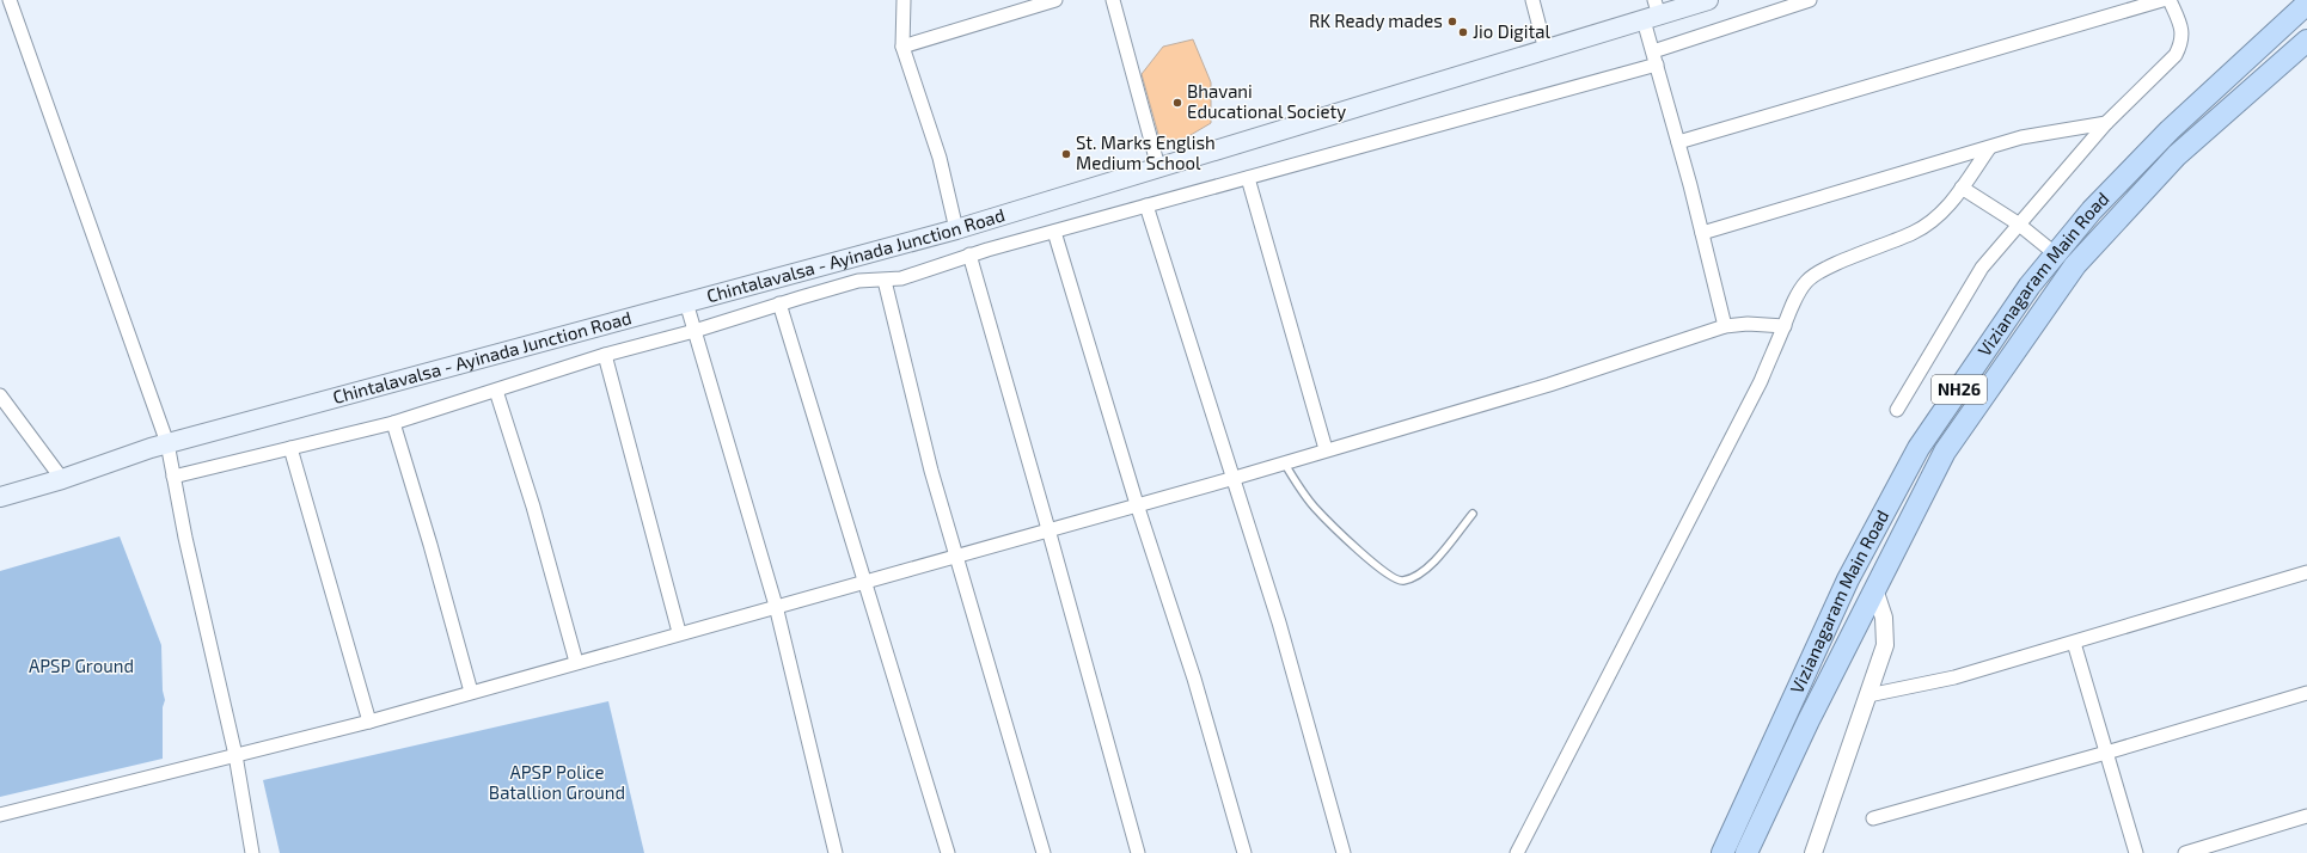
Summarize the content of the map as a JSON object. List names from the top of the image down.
{
  "streets": {
    "highway": ["Vizianagaram Main Road", "NH26"],
    "main road": ["Chintalavalsa - Ayinada Junction Road"]
  },
  "parks": ["APSP Ground", "APSP Police Batallion Ground"],
  "places": [
    "RK Ready mades",
    "Jio Digital",
    "Bhavani Educational Society",
    "St. Marks English Medium School"
  ]
}
